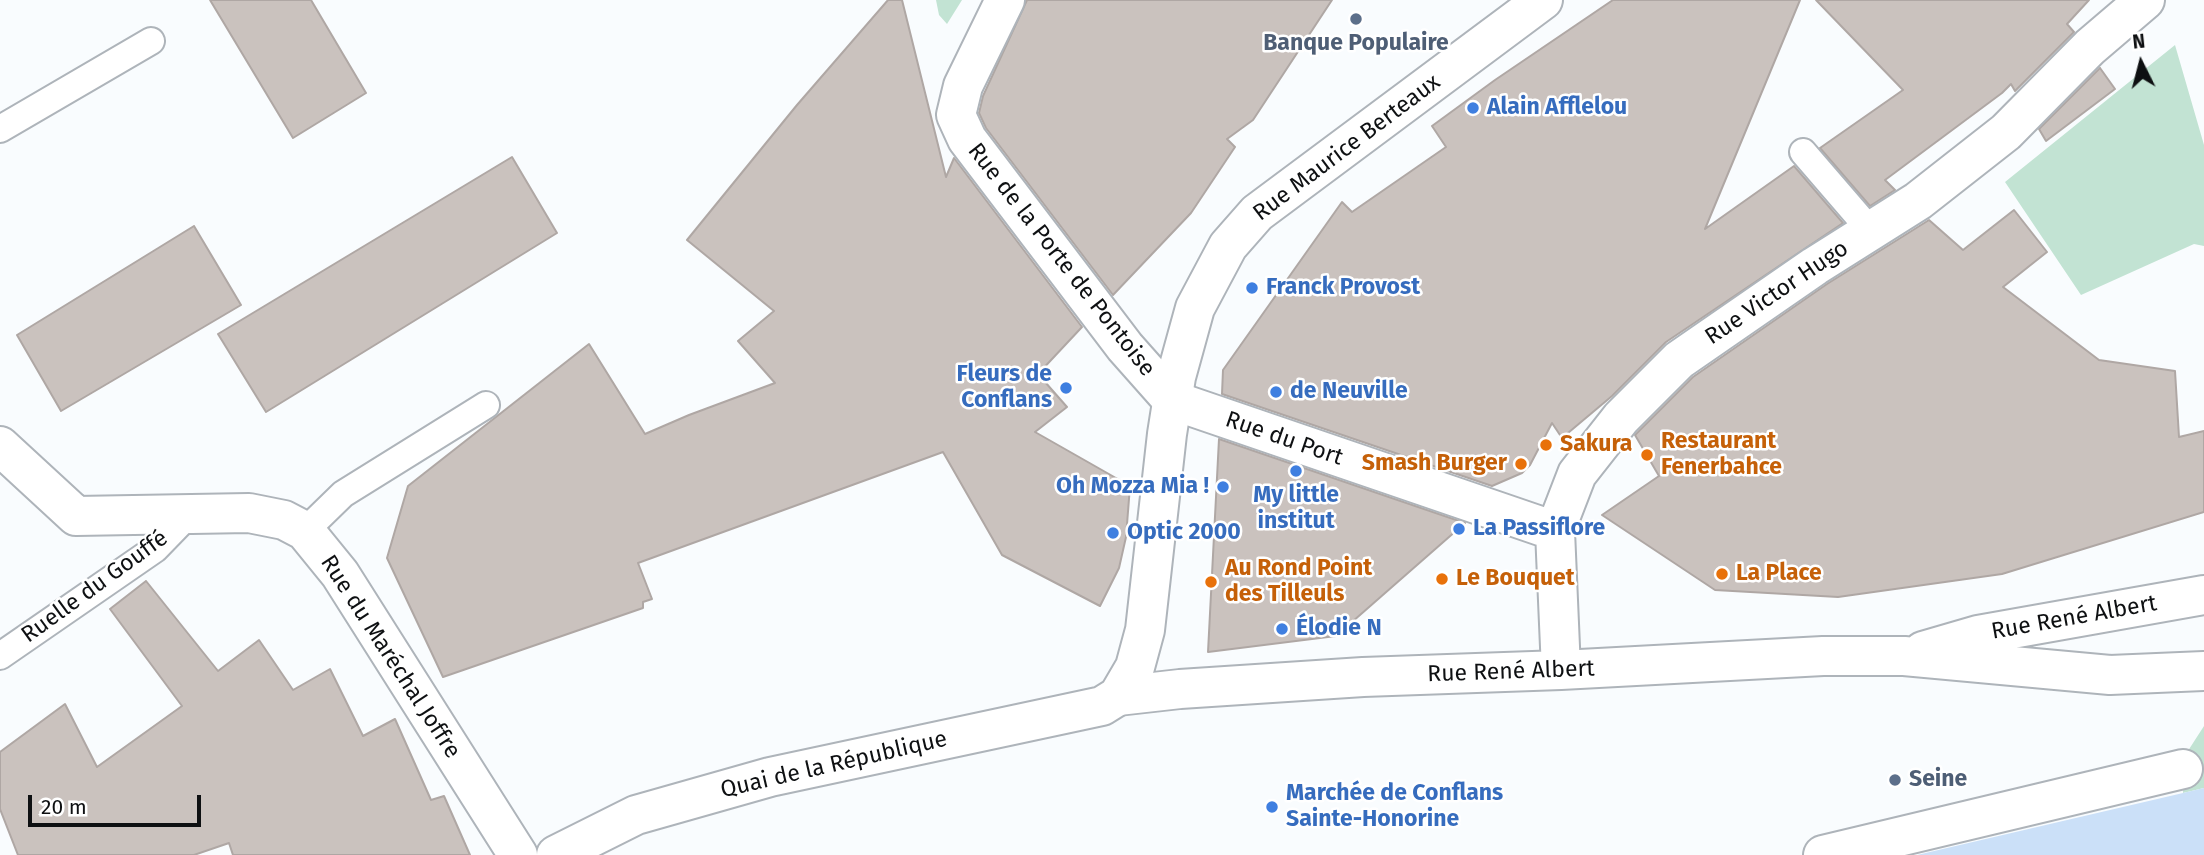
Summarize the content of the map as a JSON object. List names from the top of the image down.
{
  "streets": {
    "street": [
      "Rue Maurice Berteaux",
      "Rue de la Porte de Pontoise",
      "Rue Victor Hugo",
      "Rue du Port",
      "Rue René Albert",
      "Rue du Maréchal Joffre",
      "Quai de la République"
    ],
    "lane": ["Ruelle du Gouffé"]
  },
  "crossings": [
    ["Rue Maurice Berteaux", "Rue de la Porte de Pontoise"],
    ["Rue Maurice Berteaux", "Rue du Port"],
    ["Rue Maurice Berteaux", "Rue René Albert"],
    ["Rue Maurice Berteaux", "Quai de la République"],
    ["Rue de la Porte de Pontoise", "Rue du Port"],
    ["Rue Victor Hugo", "Rue du Port"],
    ["Rue Victor Hugo", "Rue René Albert"],
    ["Ruelle du Gouffé", "Rue du Maréchal Joffre"],
    ["Rue René Albert", "Quai de la République"]
  ],
  "places": [
    "Banque Populaire",
    "Alain Afflelou",
    "Franck Provost",
    "Fleurs de Conflans",
    "de Neuville",
    "Sakura",
    "Restaurant Fenerbahce",
    "Smash Burger",
    "My little institut",
    "Oh Mozza Mia !",
    "La Passiflore",
    "Optic 2000",
    "La Place",
    "Le Bouquet",
    "Au Rond Point des Tilleuls",
    "Élodie N",
    "Seine",
    "Marchée de Conflans Sainte-Honorine"
  ],
  "scale_bar": "20 m",
  "north": "top"
}
